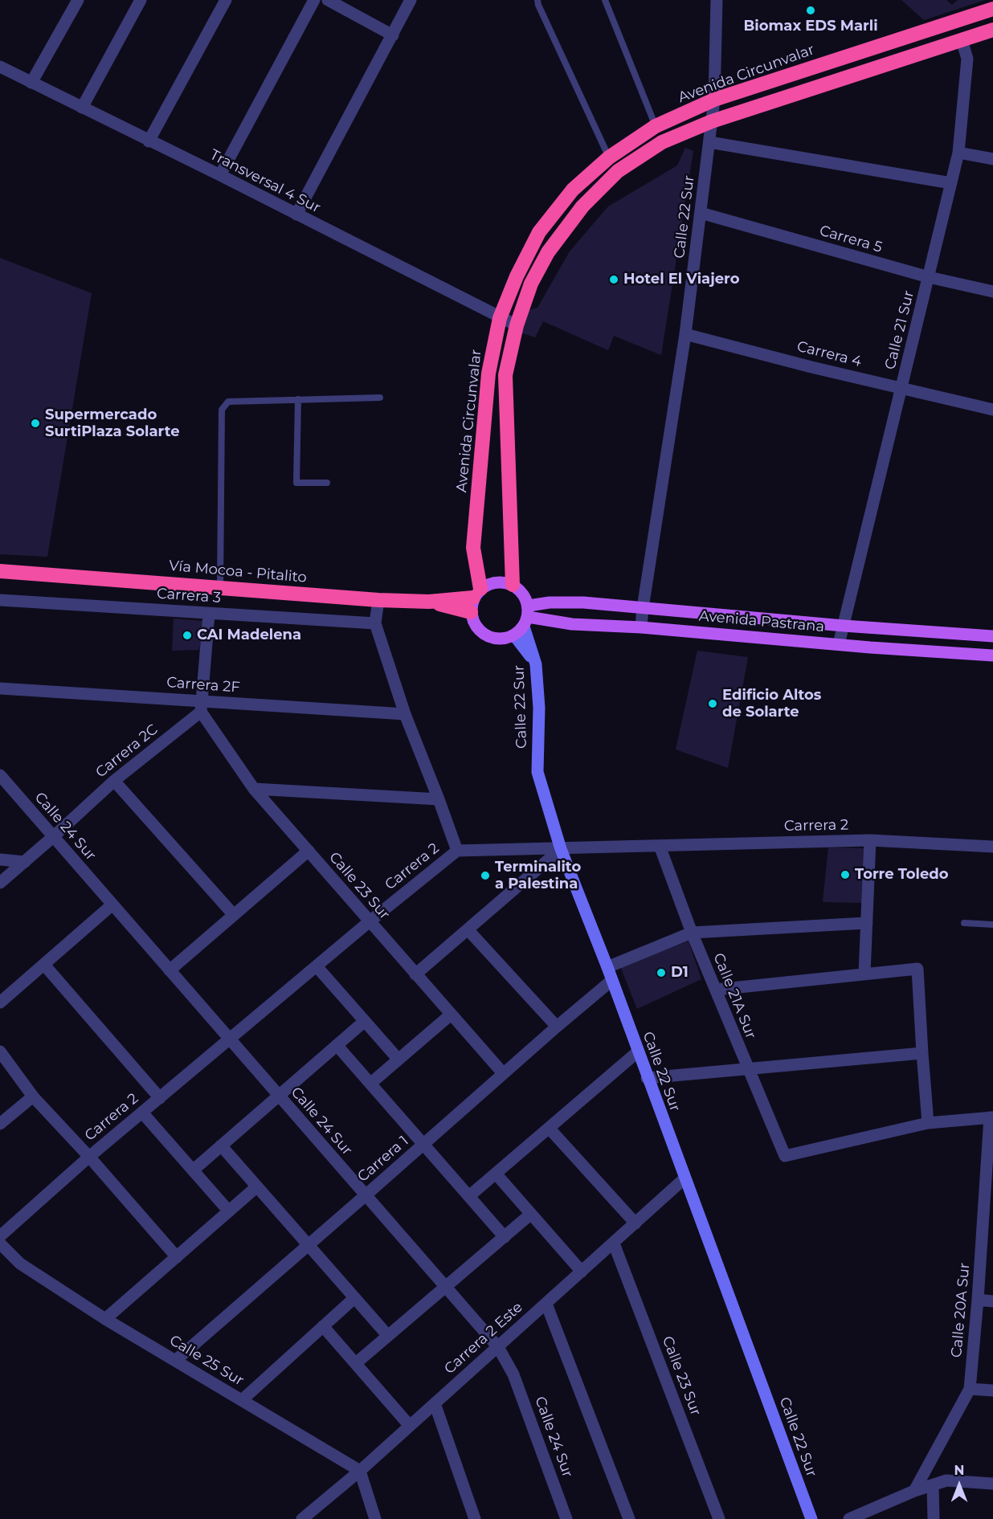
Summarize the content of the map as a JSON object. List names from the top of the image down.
{
  "streets": {
    "highway": ["Avenida Circunvalar", "Vía Mocoa - Pitalito"],
    "main road": ["Calle 22 Sur", "Avenida Pastrana"],
    "street": [
      "Transversal 4 Sur",
      "Carrera 5",
      "Calle 21 Sur",
      "Carrera 4",
      "Carrera 3",
      "Carrera 2F",
      "Carrera 2C",
      "Carrera 2",
      "Calle 24 Sur",
      "Calle 23 Sur",
      "Calle 21A Sur",
      "Carrera 1",
      "Calle 20A Sur",
      "Carrera 2 Este",
      "Calle 25 Sur"
    ]
  },
  "crossings": [
    ["Avenida Circunvalar", "Transversal 4 Sur"],
    ["Avenida Circunvalar", "Calle 22 Sur"],
    ["Avenida Circunvalar", "Vía Mocoa - Pitalito"],
    ["Avenida Circunvalar", "Avenida Pastrana"],
    ["Calle 22 Sur", "Carrera 5"],
    ["Calle 22 Sur", "Carrera 4"],
    ["Calle 22 Sur", "Vía Mocoa - Pitalito"],
    ["Calle 22 Sur", "Avenida Pastrana"],
    ["Calle 22 Sur", "Carrera 2"],
    ["Calle 22 Sur", "Carrera 1"],
    ["Calle 22 Sur", "Carrera 2 Este"],
    ["Carrera 5", "Calle 21 Sur"],
    ["Calle 21 Sur", "Carrera 4"],
    ["Calle 21 Sur", "Avenida Pastrana"],
    ["Vía Mocoa - Pitalito", "Avenida Pastrana"],
    ["Carrera 2F", "Carrera 2C"],
    ["Carrera 2F", "Calle 23 Sur"],
    ["Carrera 2C", "Calle 24 Sur"],
    ["Carrera 2C", "Calle 23 Sur"],
    ["Carrera 2", "Calle 24 Sur"],
    ["Carrera 2", "Calle 23 Sur"],
    ["Carrera 2", "Calle 21A Sur"],
    ["Calle 24 Sur", "Carrera 1"],
    ["Calle 24 Sur", "Carrera 2 Este"],
    ["Calle 23 Sur", "Carrera 1"],
    ["Calle 23 Sur", "Carrera 2 Este"],
    ["Carrera 1", "Calle 25 Sur"],
    ["Carrera 2 Este", "Calle 25 Sur"]
  ],
  "places": [
    "Biomax EDS Marli",
    "Hotel El Viajero",
    "Supermercado SurtiPlaza Solarte",
    "CAI Madelena",
    "Edificio Altos de Solarte",
    "Torre Toledo",
    "Terminalito a Palestina",
    "D1"
  ],
  "north": "top"
}
